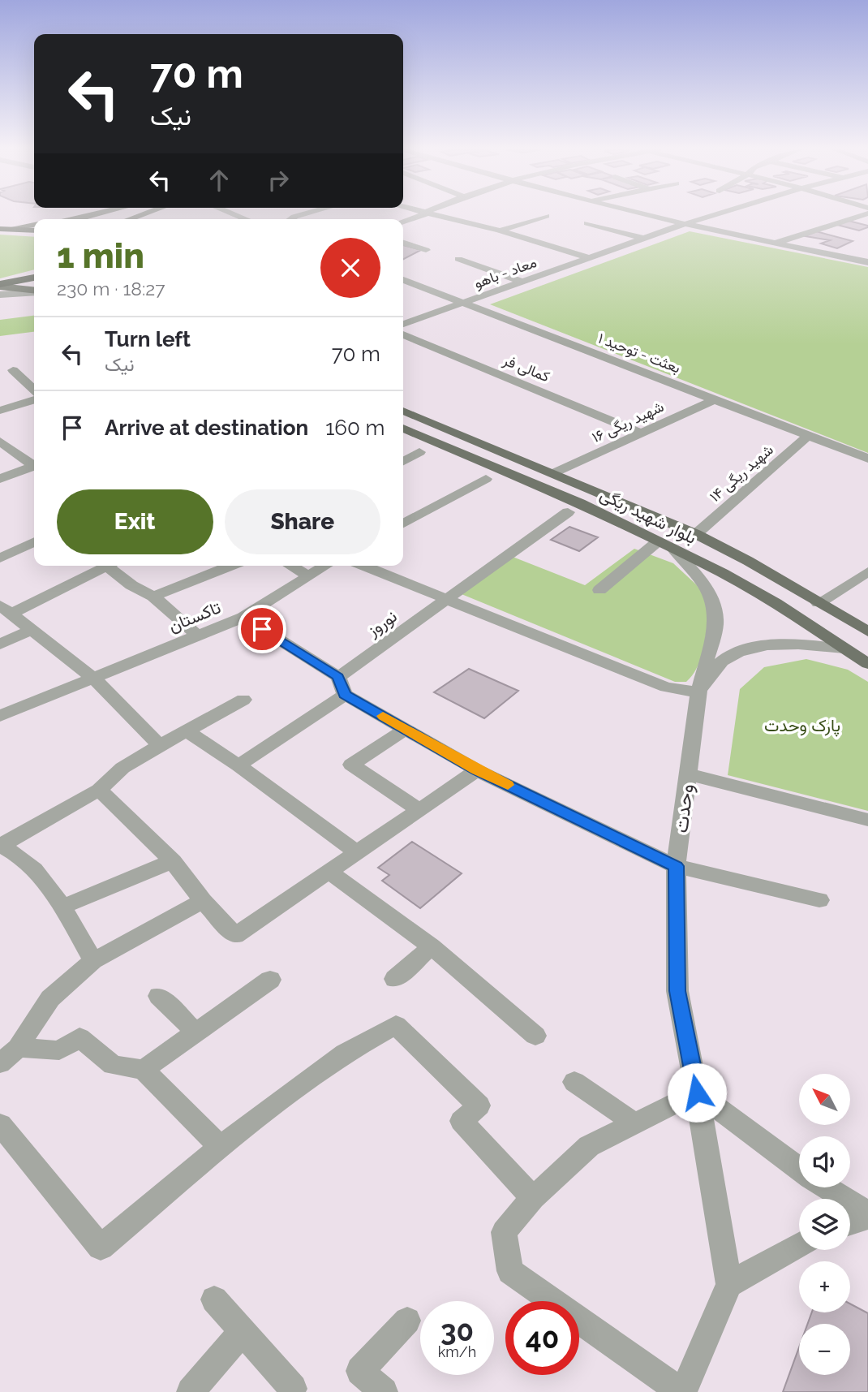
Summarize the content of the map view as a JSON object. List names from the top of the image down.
{
  "streets": {
    "main road": ["بلوار شهید ریگی"],
    "street": [
      "معاد - باهو",
      "بعثت - توحید ۱",
      "کمالی فر",
      "شهید ریگی ۱۶",
      "شهید ریگی ۱۴",
      "تاکستان",
      "نوروز",
      "وحدت"
    ]
  },
  "crossings": [
    ["معاد - باهو", "بعثت - توحید ۱"],
    ["بعثت - توحید ۱", "شهید ریگی ۱۶"],
    ["بعثت - توحید ۱", "شهید ریگی ۱۴"],
    ["کمالی فر", "شهید ریگی ۱۶"],
    ["شهید ریگی ۱۶", "بلوار شهید ریگی"],
    ["شهید ریگی ۱۴", "بلوار شهید ریگی"],
    ["بلوار شهید ریگی", "وحدت"]
  ],
  "parks": ["پارک وحدت"],
  "north": "top left",
  "page": {
    "turn": ["70 m", "نیک"],
    "heading": ["1 min", "230 m · 18:27"],
    "list": [
      {
        "name": "Turn left",
        "note": "نیک",
        "value": "70 m"
      },
      {
        "name": "Arrive at destination",
        "value": "160 m"
      }
    ],
    "buttons": ["Exit", "Share"],
    "map_buttons": ["+", "−"],
    "speed": "30 km/h",
    "limit": "40"
  }
}
